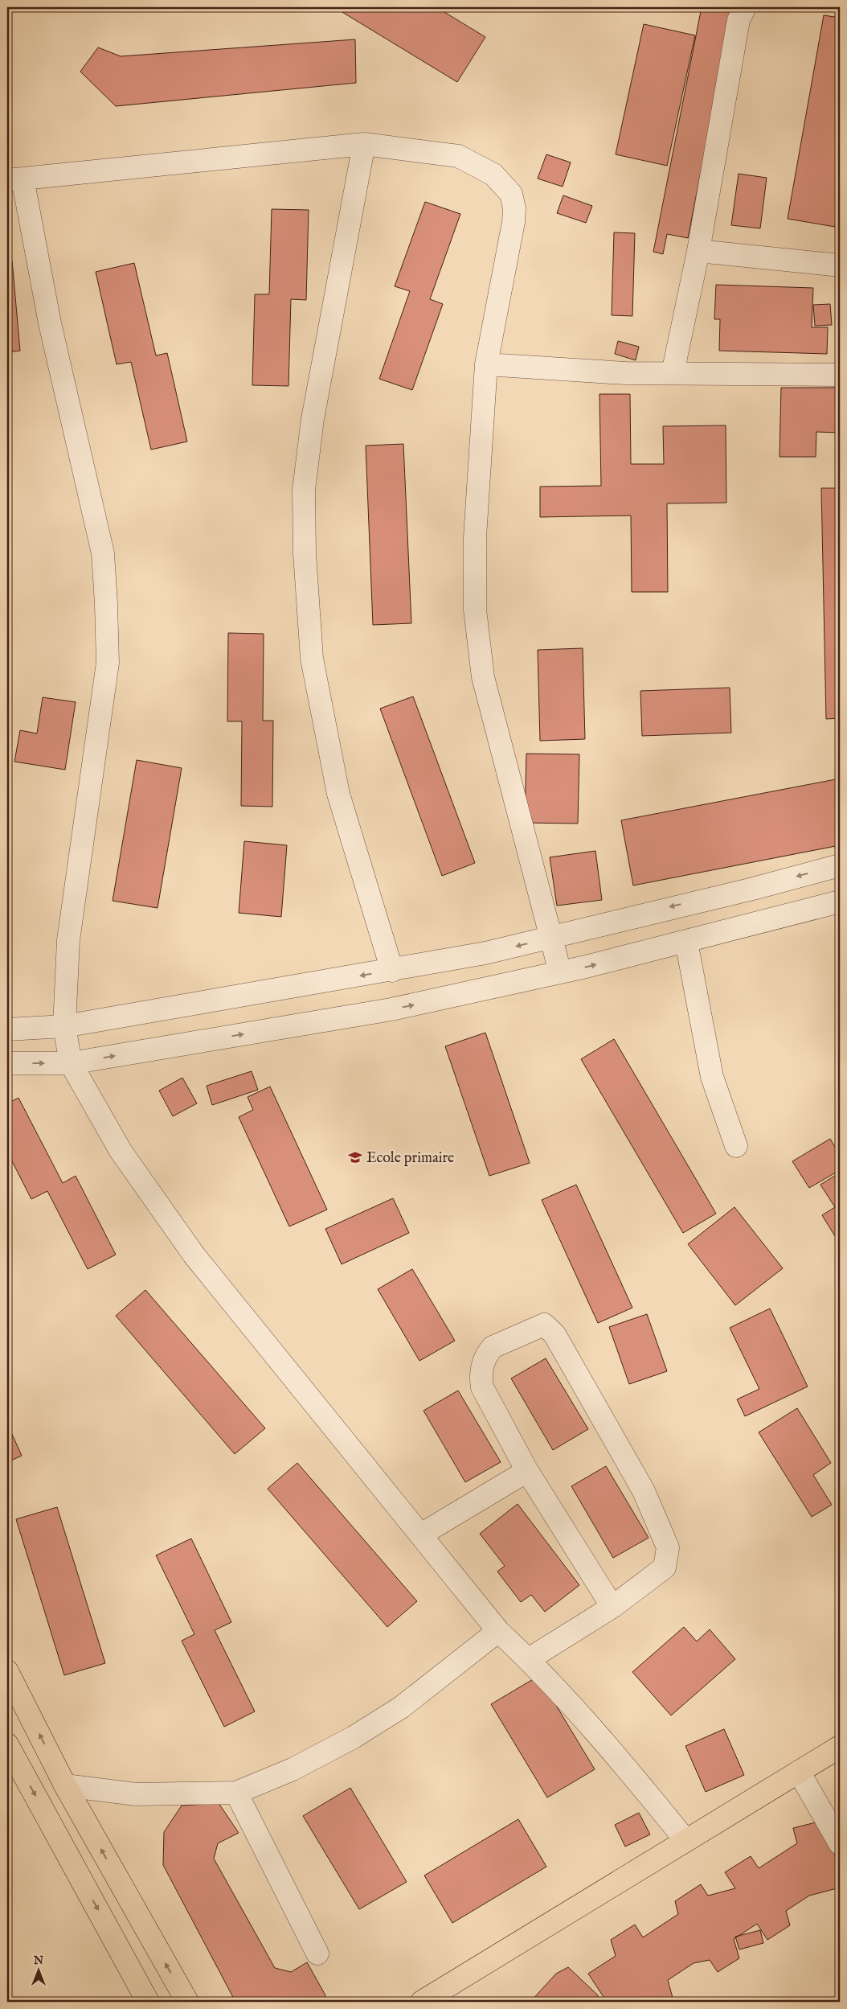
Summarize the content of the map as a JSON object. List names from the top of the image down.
{
  "places": {
    "school or university": ["Ecole primaire"]
  },
  "north": "top"
}
